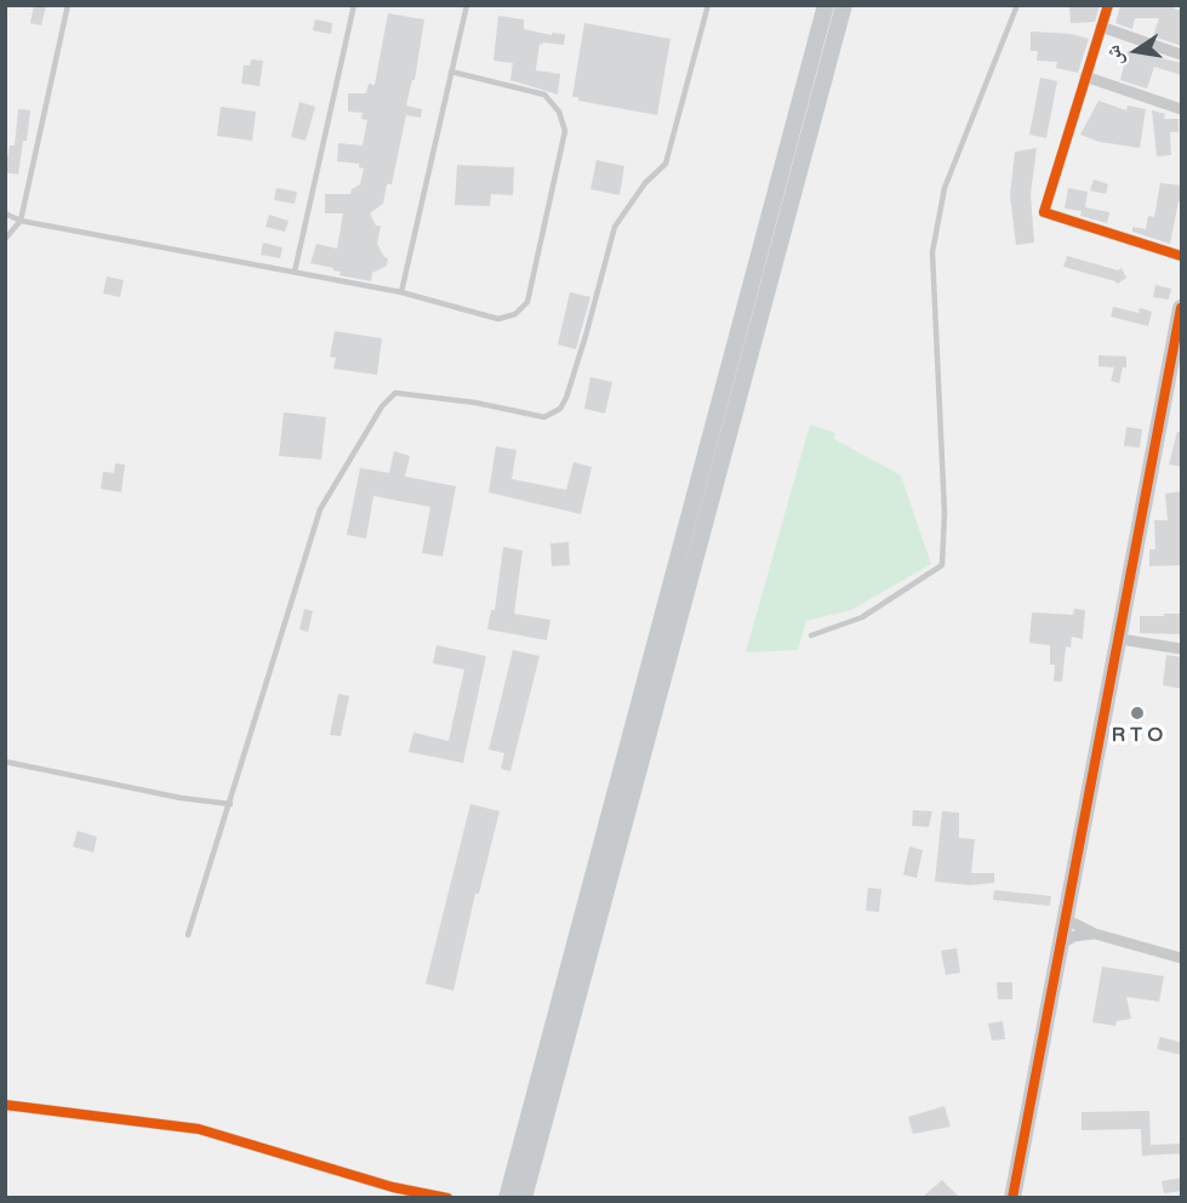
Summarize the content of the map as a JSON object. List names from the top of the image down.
{
  "places": ["R T O"],
  "north": "left"
}
